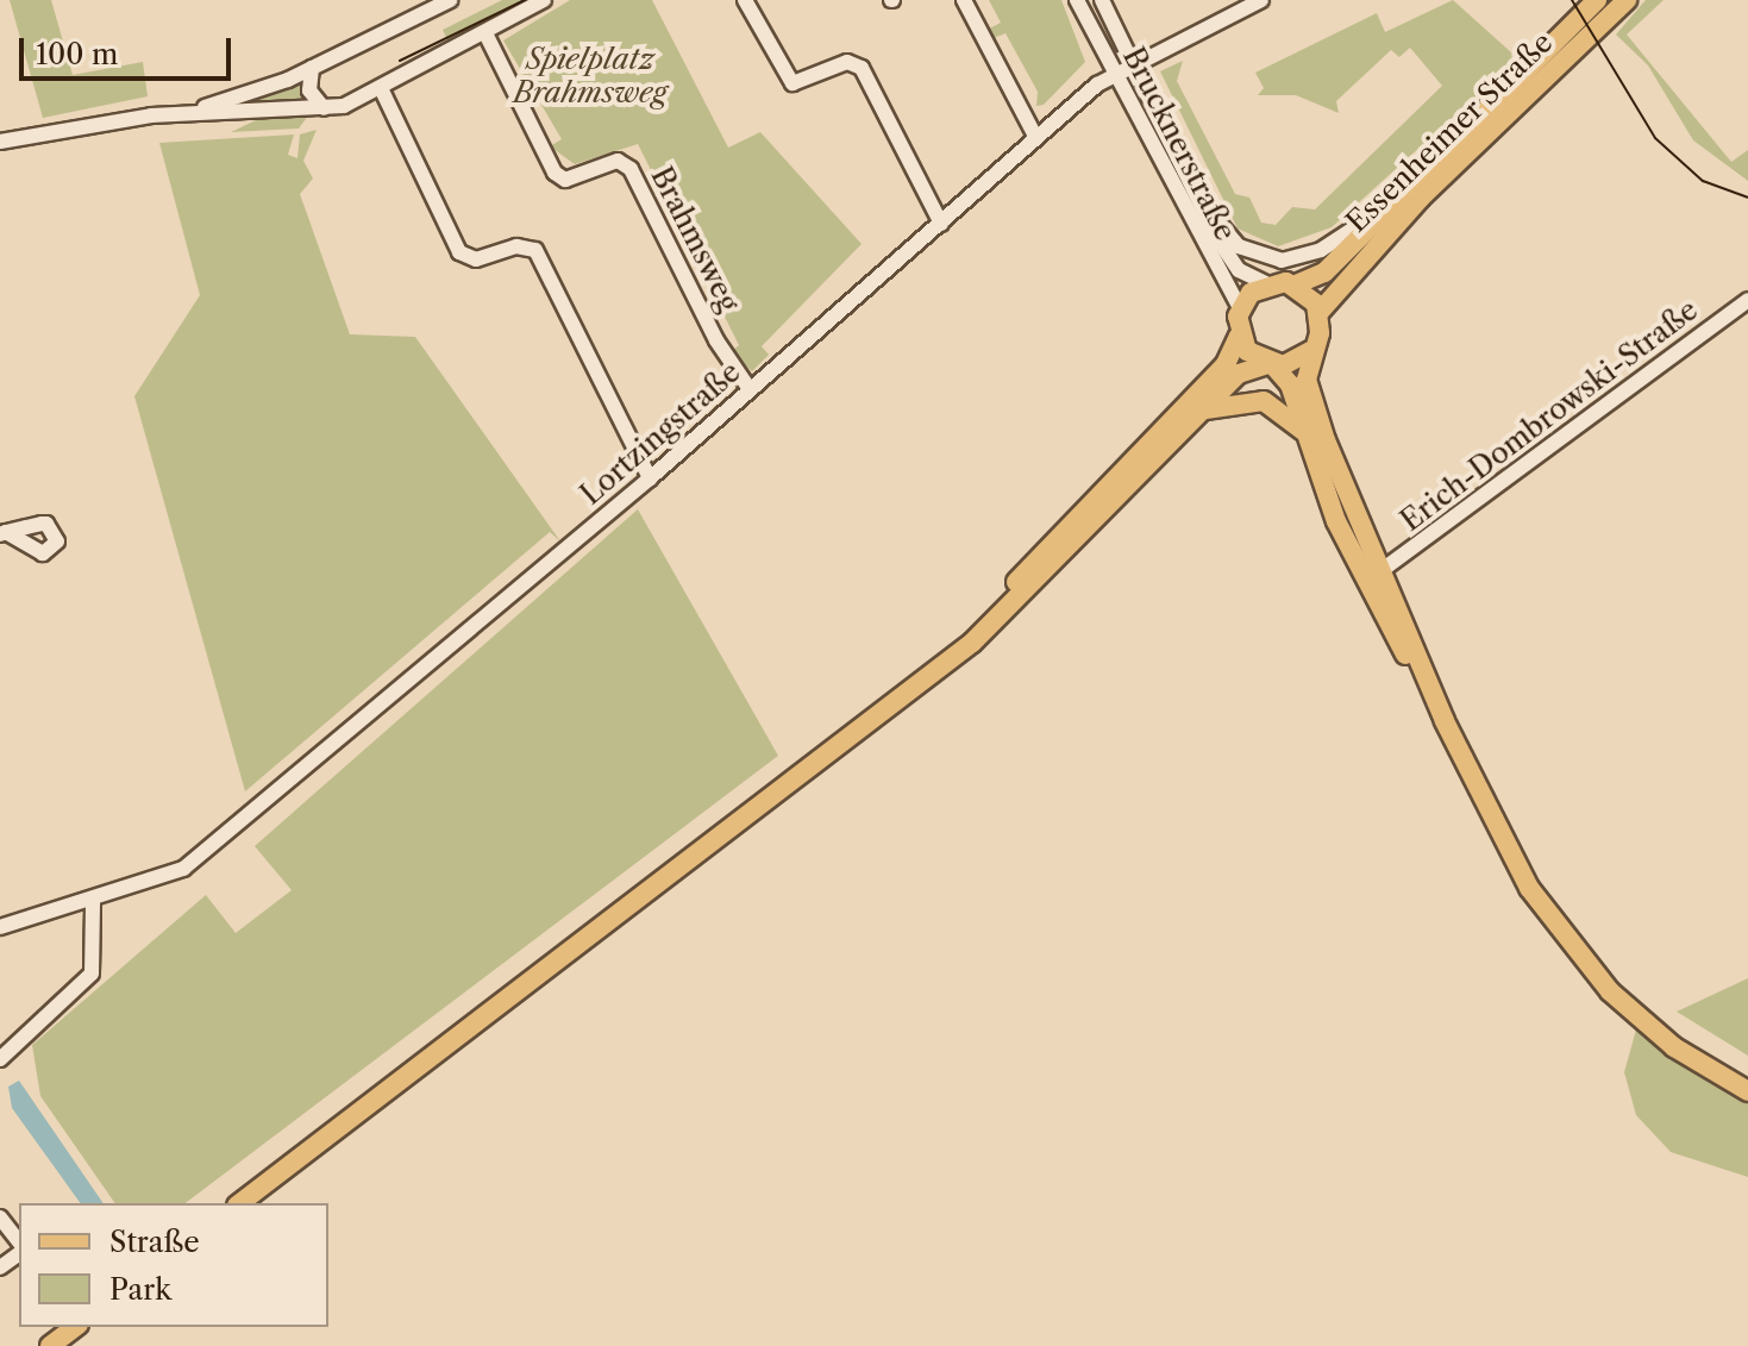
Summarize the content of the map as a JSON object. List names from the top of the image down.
{
  "streets": {
    "main road": ["Essenheimer Straße"],
    "street": [
      "Brucknerstraße",
      "Brahmsweg",
      "Erich-Dombrowski-Straße",
      "Lortzingstraße"
    ]
  },
  "crossings": [
    ["Essenheimer Straße", "Brucknerstraße"],
    ["Brucknerstraße", "Lortzingstraße"],
    ["Brahmsweg", "Lortzingstraße"]
  ],
  "parks": ["Spielplatz Brahmsweg"],
  "legend": ["Straße", "Park"],
  "scale_bar": "100 m"
}
